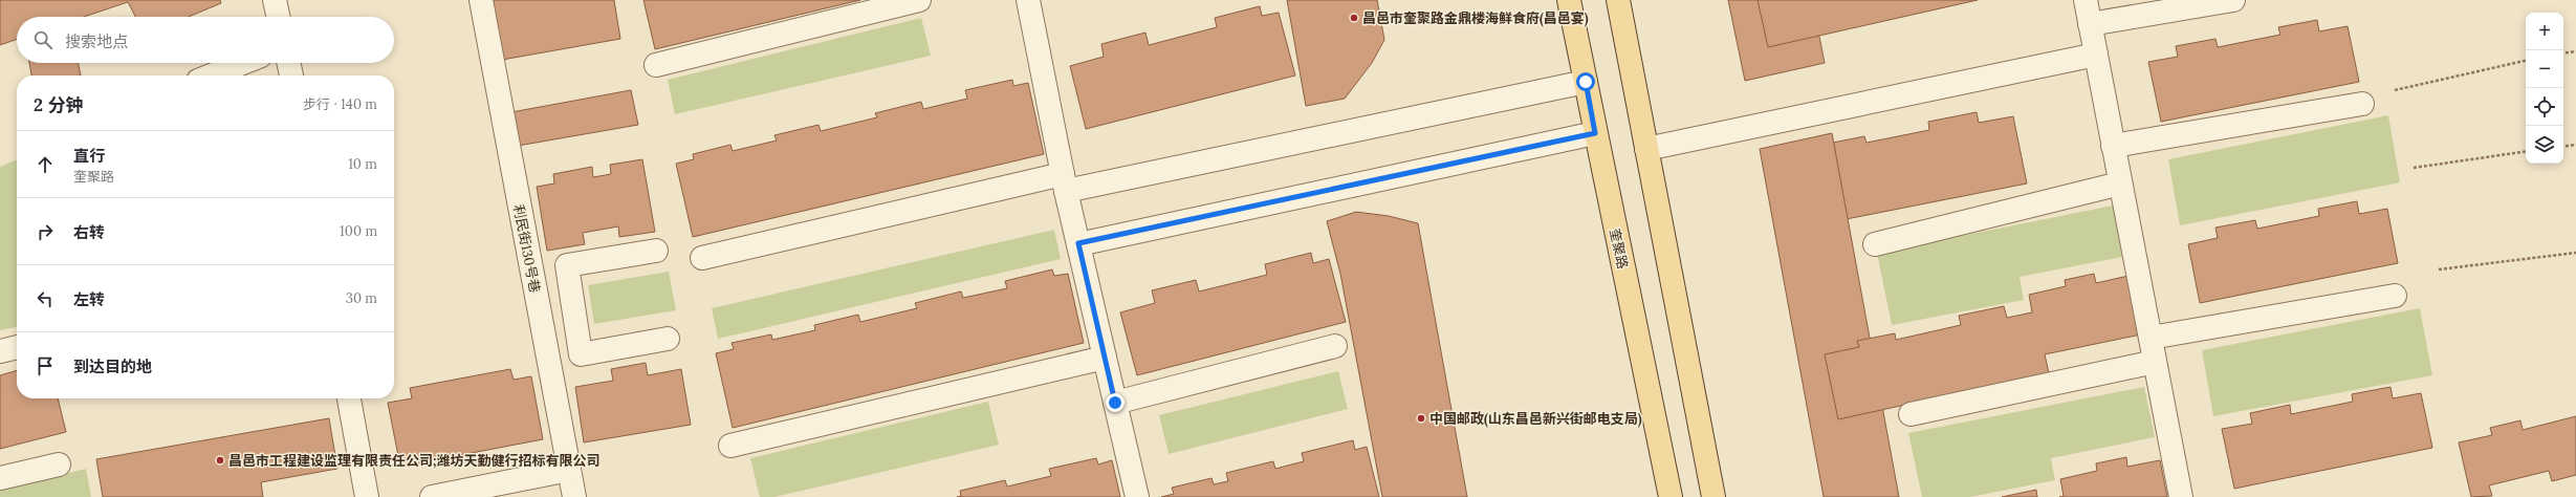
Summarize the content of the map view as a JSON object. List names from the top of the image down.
{
  "streets": {
    "main road": ["奎聚路"],
    "street": ["利民街130号巷"]
  },
  "places": ["昌邑市奎聚路金鼎楼海鲜食府(昌邑宴)", "中国邮政(山东昌邑新兴街邮电支局)", "昌邑市工程建设监理有限责任公司;潍坊天勤健行招标有限公司"],
  "page": {
    "map_buttons": ["+", "−"],
    "search": "搜索地点",
    "heading": ["2 分钟", "步行 · 140 m"],
    "list": [
      ["直行", "奎聚路", "10 m"],
      ["右转", "100 m"],
      ["左转", "30 m"],
      "到达目的地"
    ]
  }
}
